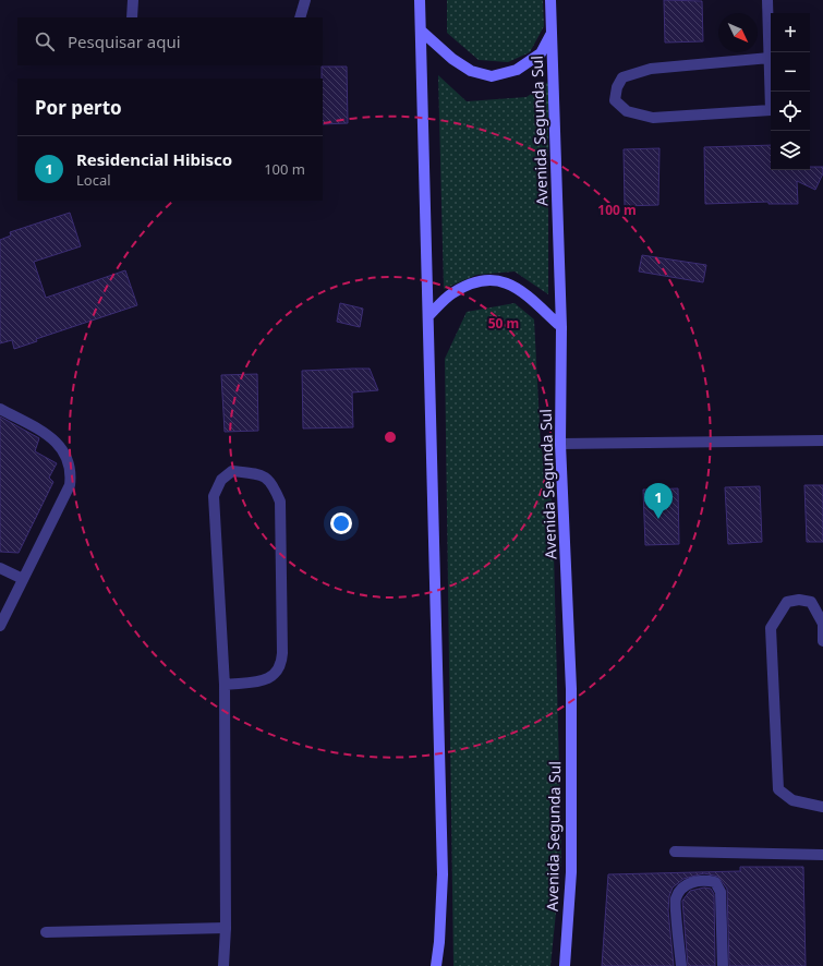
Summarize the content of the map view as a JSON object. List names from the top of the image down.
{
  "streets": {
    "main road": ["Avenida Segunda Sul"]
  },
  "north": "bottom right",
  "page": {
    "map_buttons": ["+", "−"],
    "search": "Pesquisar aqui",
    "heading": "Por perto",
    "list": [
      {
        "mark": "1",
        "name": "Residencial Hibisco",
        "note": "Local",
        "value": "100 m"
      }
    ],
    "pins": "1"
  },
  "rings": ["100 m", "50 m"]
}
